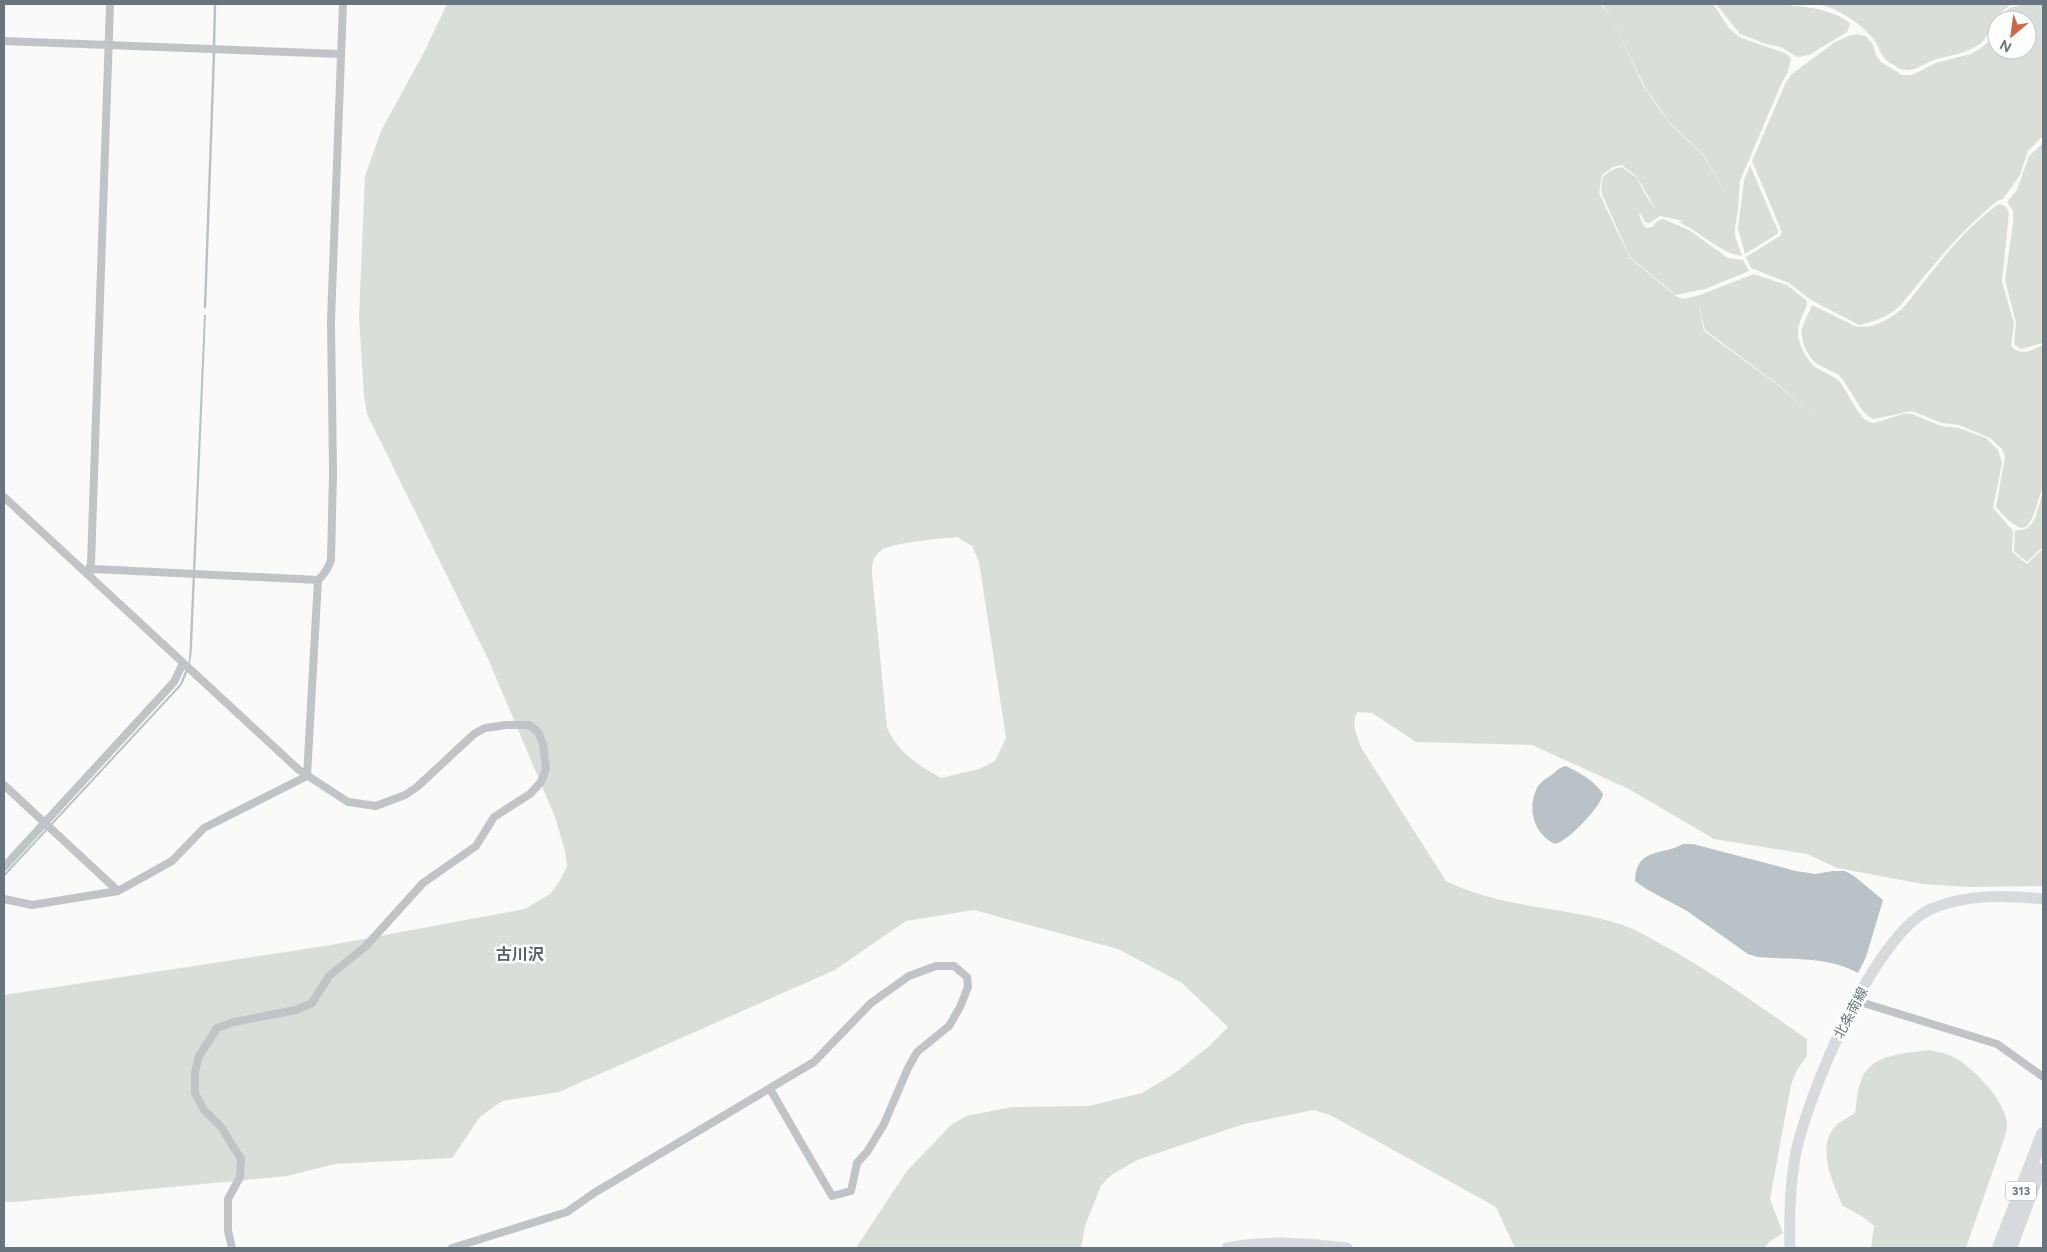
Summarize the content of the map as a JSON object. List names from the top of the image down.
{
  "streets": {
    "highway": ["313"],
    "street": ["北条南線"]
  },
  "districts": ["古川沢"],
  "north": "bottom left"
}
